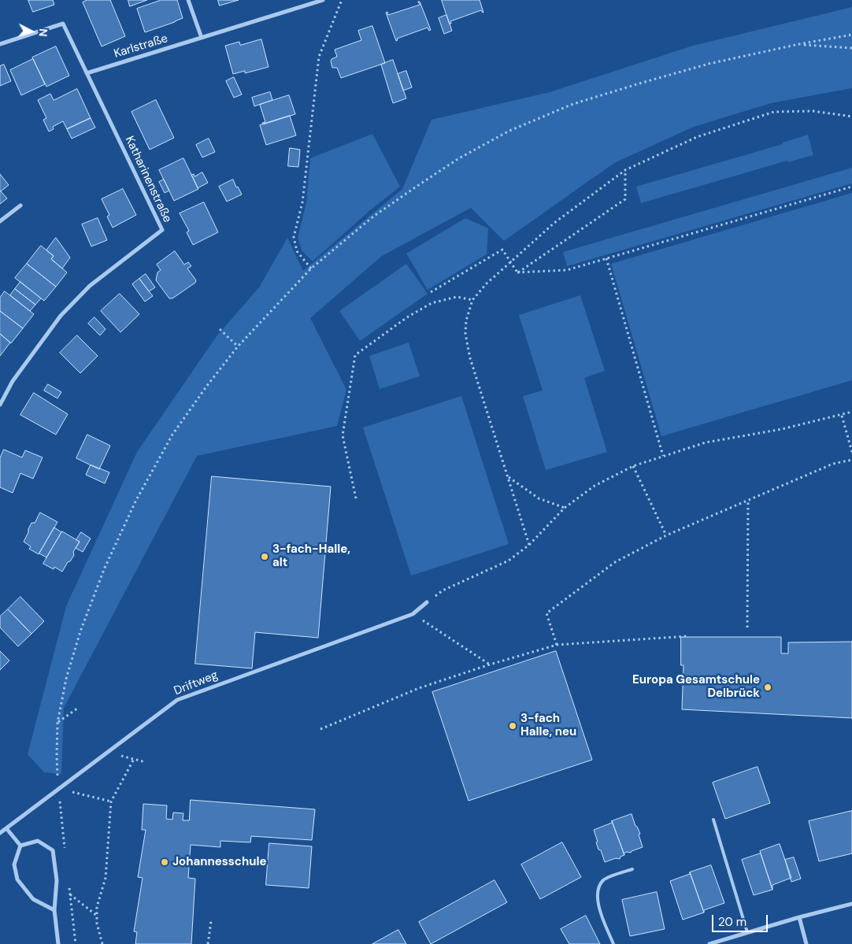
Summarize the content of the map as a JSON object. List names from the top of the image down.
{
  "streets": {
    "street": ["Karlstraße", "Katharinenstraße", "Driftweg"]
  },
  "crossings": [
    ["Karlstraße", "Katharinenstraße"]
  ],
  "places": [
    "3-fach-Halle, alt",
    "Europa Gesamtschule Delbrück",
    "3-fach Halle, neu",
    "Johannesschule"
  ],
  "scale_bar": "20 m",
  "north": "right"
}
